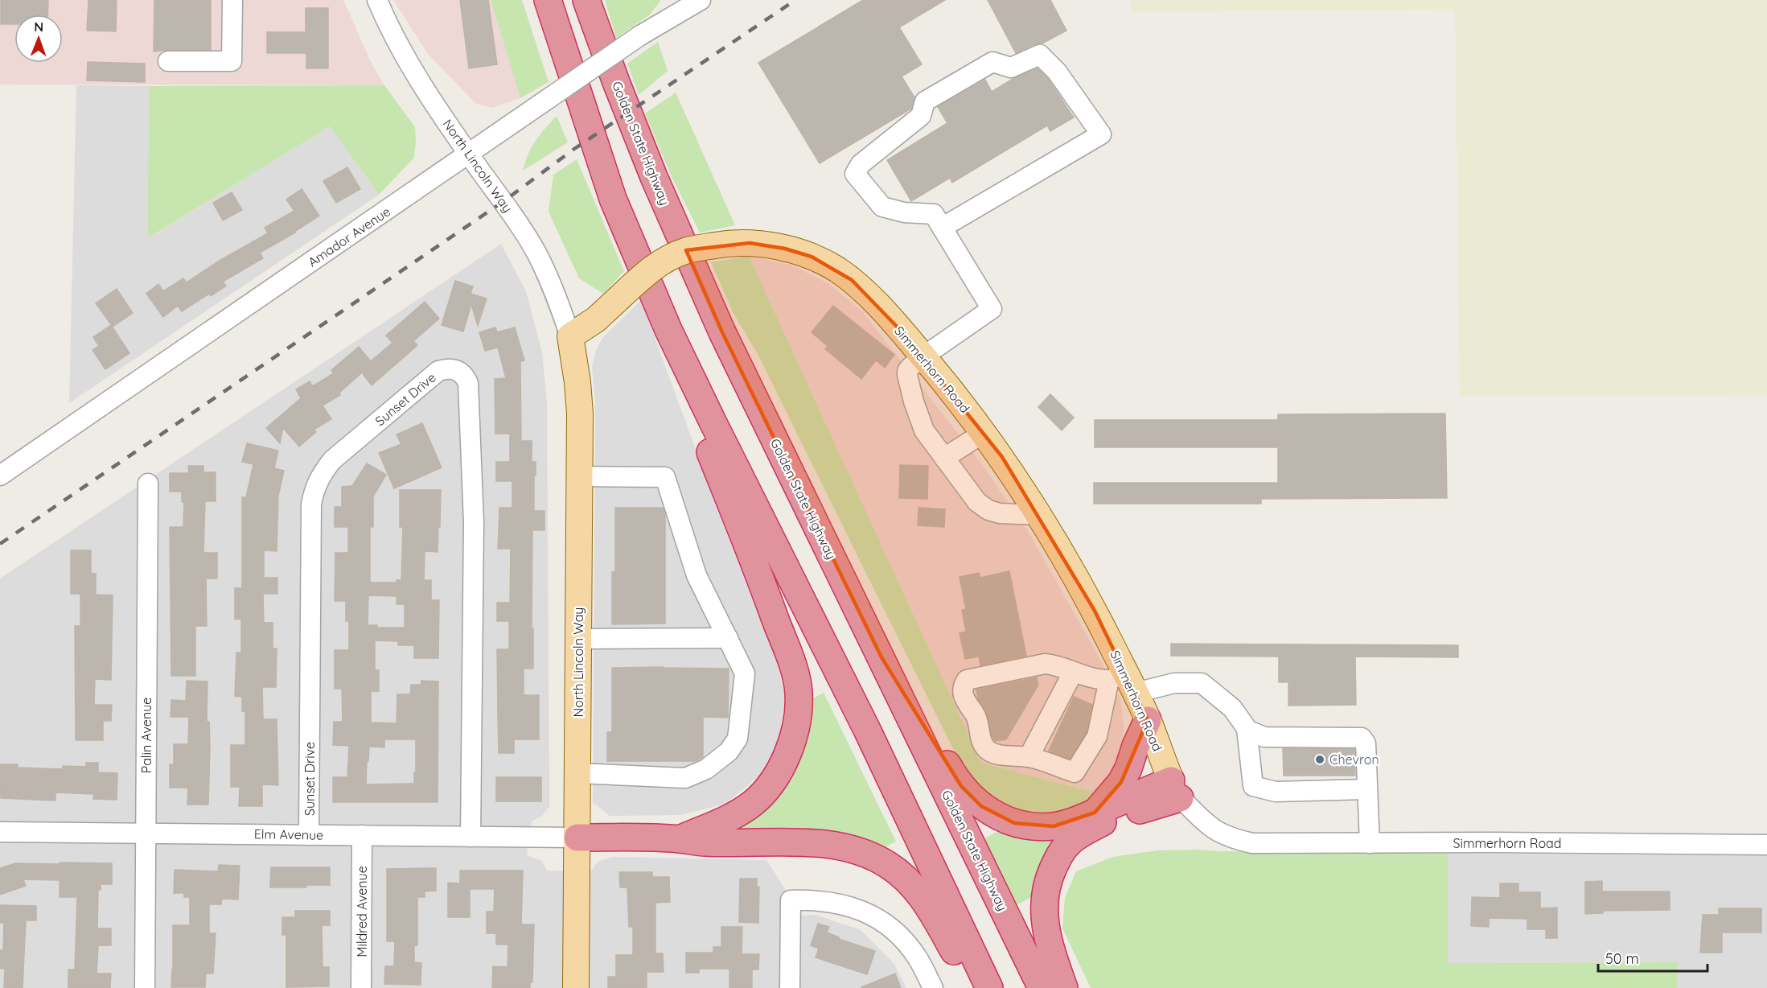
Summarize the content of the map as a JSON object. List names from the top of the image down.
{
  "streets": {
    "highway": ["Golden State Highway"],
    "main road": ["North Lincoln Way", "Simmerhorn Road"],
    "street": [
      "Amador Avenue",
      "Sunset Drive",
      "Palin Avenue",
      "Elm Avenue",
      "Mildred Avenue"
    ]
  },
  "crossings": [
    ["North Lincoln Way", "Amador Avenue"],
    ["North Lincoln Way", "Simmerhorn Road"],
    ["North Lincoln Way", "Elm Avenue"],
    ["Sunset Drive", "Elm Avenue"],
    ["Palin Avenue", "Elm Avenue"],
    ["Elm Avenue", "Mildred Avenue"]
  ],
  "places": ["Chevron"],
  "scale_bar": "50 m",
  "north": "top"
}
